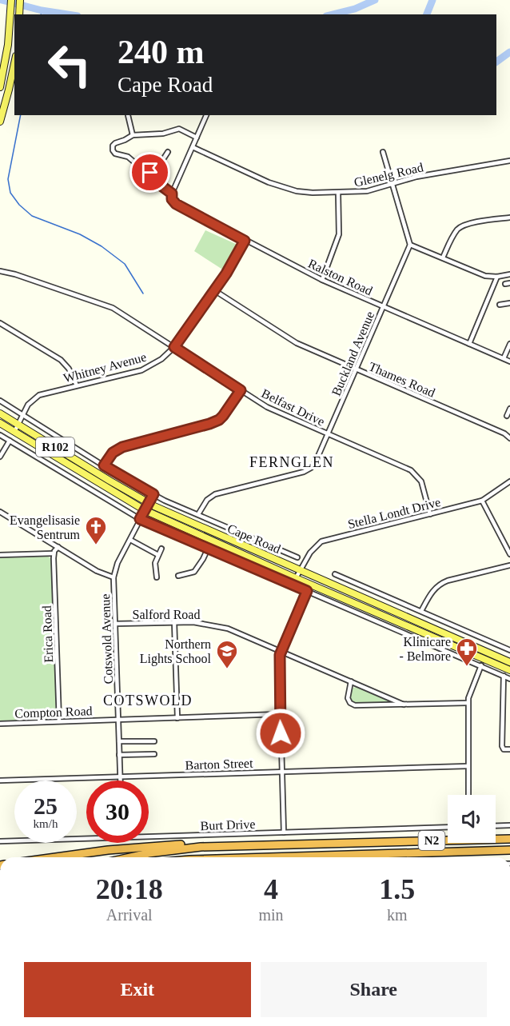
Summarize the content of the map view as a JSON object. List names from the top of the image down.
{
  "streets": {
    "highway": ["N2"],
    "main road": ["R102", "Cape Road"],
    "street": [
      "Glenelg Road",
      "Ralston Road",
      "Buckland Avenue",
      "Whitney Avenue",
      "Thames Road",
      "Belfast Drive",
      "Stella Londt Drive",
      "Salford Road",
      "Erica Road",
      "Cotswold Avenue",
      "Compton Road",
      "Barton Street",
      "Burt Drive"
    ]
  },
  "crossings": [
    ["Ralston Road", "Buckland Avenue"],
    ["Ralston Road", "Whitney Avenue"],
    ["Buckland Avenue", "Thames Road"],
    ["Buckland Avenue", "Belfast Drive"],
    ["Buckland Avenue", "Cape Road"],
    ["Whitney Avenue", "Thames Road"],
    ["Whitney Avenue", "Belfast Drive"],
    ["Whitney Avenue", "Cape Road"],
    ["Belfast Drive", "Stella Londt Drive"],
    ["Stella Londt Drive", "Cape Road"],
    ["Cape Road", "Cotswold Avenue"],
    ["Salford Road", "Cotswold Avenue"],
    ["Erica Road", "Compton Road"],
    ["Cotswold Avenue", "Compton Road"],
    ["Cotswold Avenue", "Barton Street"]
  ],
  "districts": ["FERNGLEN", "COTSWOLD"],
  "places": {
    "church": ["Evangelisasie Sentrum"],
    "pharmacy": ["Klinicare - Belmore"],
    "school or university": ["Northern Lights School"]
  },
  "page": {
    "turn": ["240 m", "Cape Road"],
    "speed": "25 km/h",
    "limit": "30",
    "eta": [
      "20:18",
      "Arrival",
      "4",
      "min",
      "1.5",
      "km"
    ],
    "buttons": ["Exit", "Share"]
  }
}
